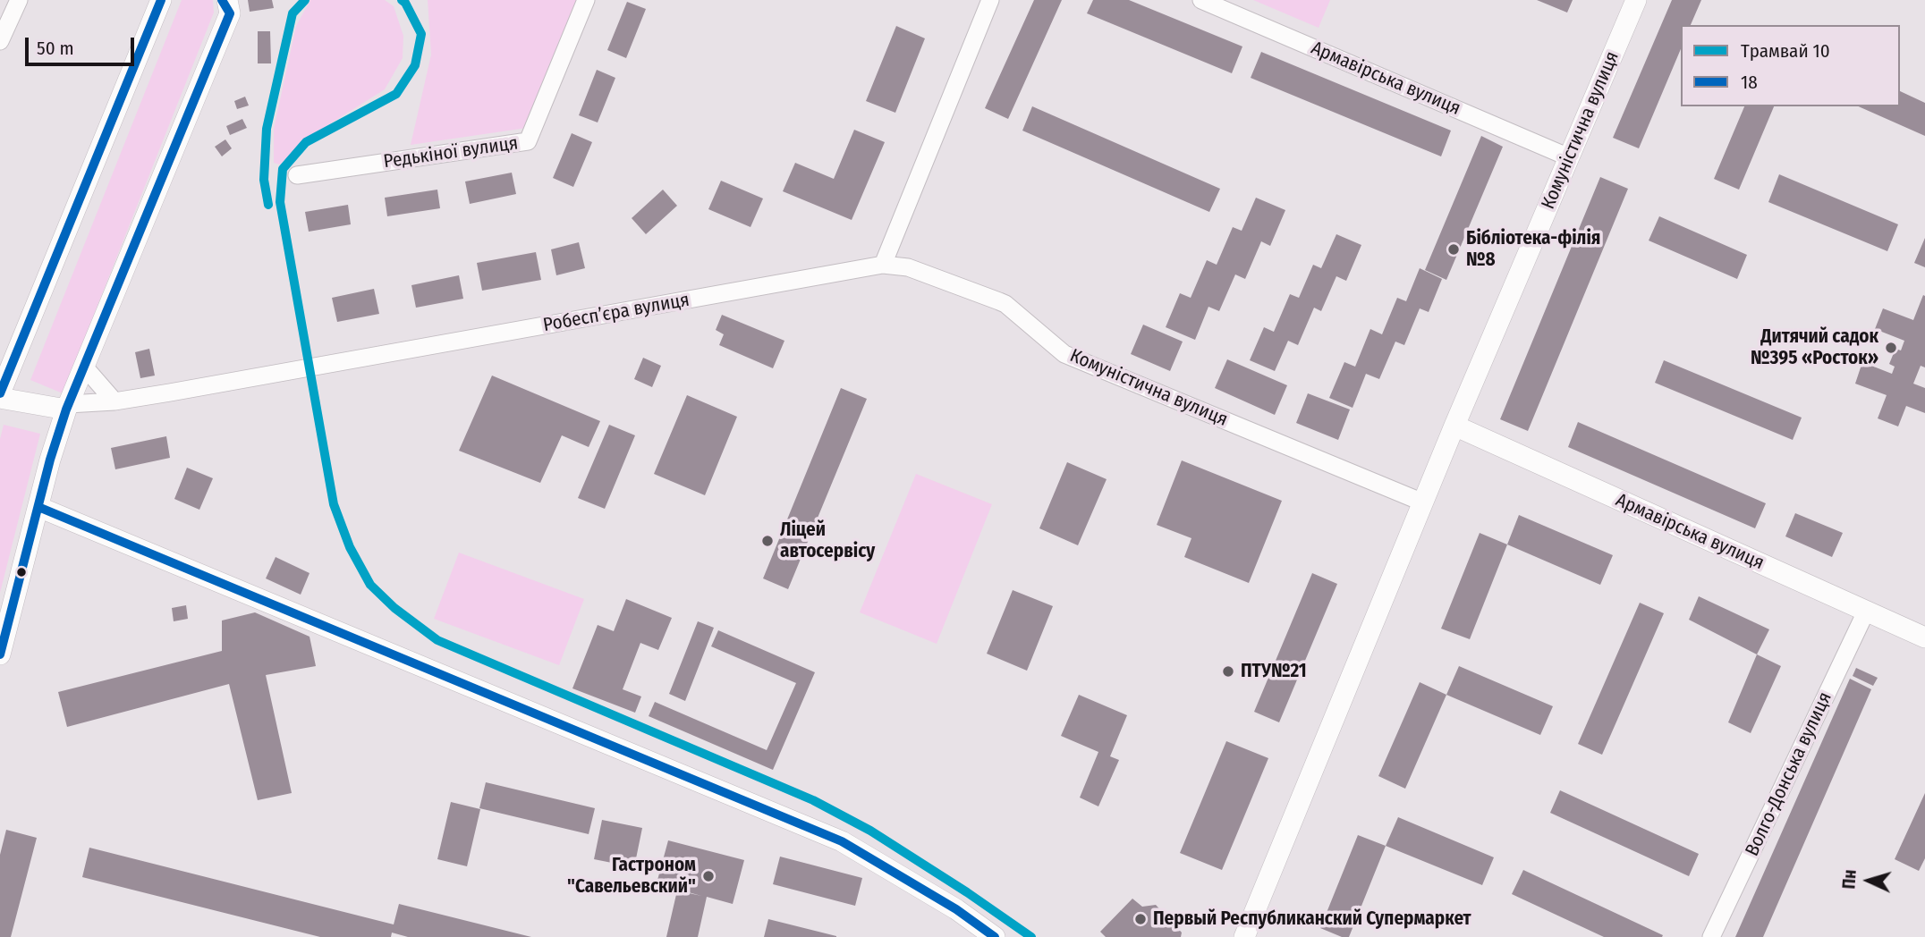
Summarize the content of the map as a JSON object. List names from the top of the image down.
{
  "streets": {
    "street": [
      "Армавірська вулиця",
      "Комуністична вулиця",
      "Редькіної вулиця",
      "Робесп’єра вулиця",
      "Волго-Донська вулиця"
    ]
  },
  "crossings": [
    ["Армавірська вулиця", "Комуністична вулиця"],
    ["Армавірська вулиця", "Волго-Донська вулиця"],
    ["Комуністична вулиця", "Робесп’єра вулиця"]
  ],
  "places": [
    "Бібліотека-філія №8",
    "Дитячий садок №395 «Росток»",
    "Ліцей автосервісу",
    "ПТУ№21",
    "Гастроном \"Савельевский\"",
    "Первый Республиканский Супермаркет"
  ],
  "lines": ["tram line 10", "transit line 18"],
  "legend": ["Трамвай 10", "18"],
  "scale_bar": "50 m",
  "north": "left"
}
